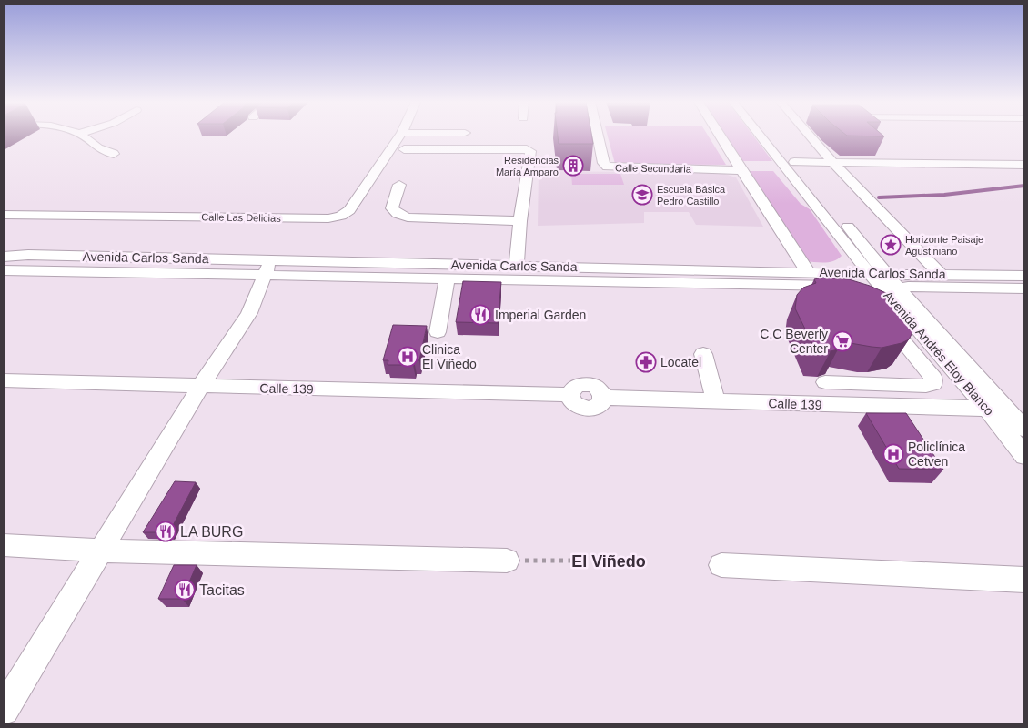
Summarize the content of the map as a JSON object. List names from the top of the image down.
{
  "streets": {
    "street": [
      "Calle Secundaria",
      "Calle Las Delicias",
      "Avenida Carlos Sanda",
      "Avenida Andrés Eloy Blanco",
      "Calle 139"
    ]
  },
  "crossings": [
    ["Avenida Carlos Sanda", "Avenida Andrés Eloy Blanco"],
    ["Avenida Andrés Eloy Blanco", "Calle 139"]
  ],
  "districts": ["El Viñedo"],
  "places": {
    "building": ["Residencias María Amparo"],
    "school or university": ["Escuela Básica Pedro Castillo"],
    "place": ["Horizonte Paisaje Agustiniano"],
    "restaurant": ["Imperial Garden", "LA BURG", "Tacitas"],
    "supermarket": ["C.C Beverly Center"],
    "hospital": ["Clinica El Viñedo", "Policlínica Cetven"],
    "pharmacy": ["Locatel"]
  }
}
